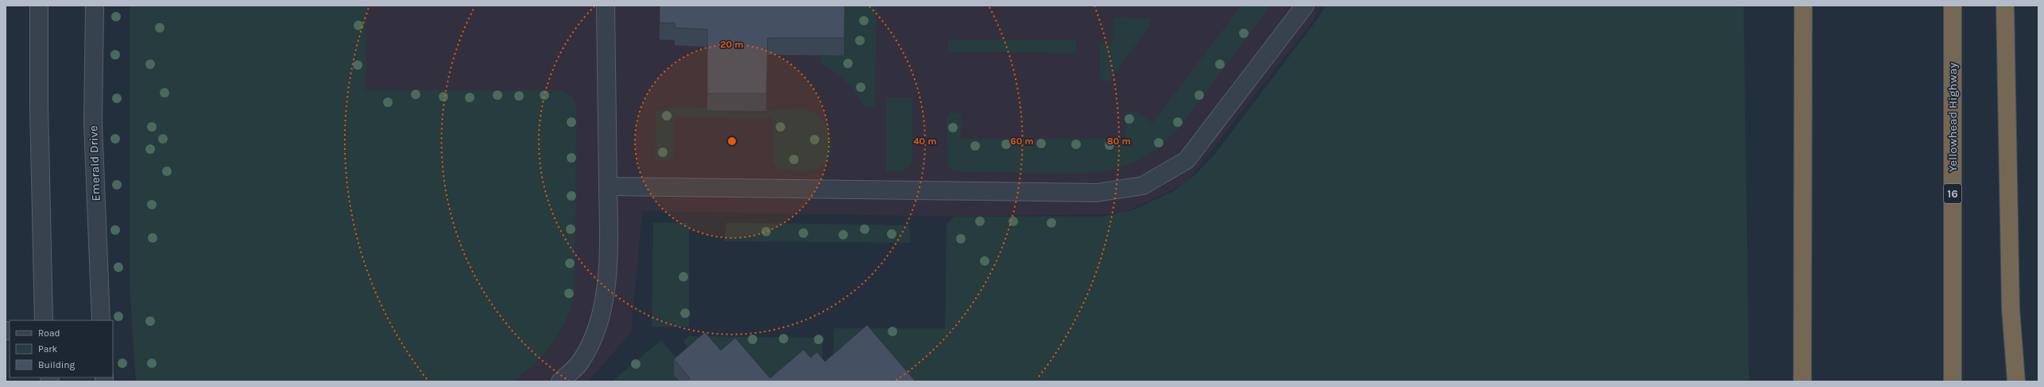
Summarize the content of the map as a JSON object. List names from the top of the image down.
{
  "streets": {
    "highway": ["Yellowhead Highway", "16"],
    "street": ["Emerald Drive"]
  },
  "legend": ["Road", "Park", "Building"],
  "rings": [
    "20 m",
    "40 m",
    "60 m",
    "80 m"
  ]
}
